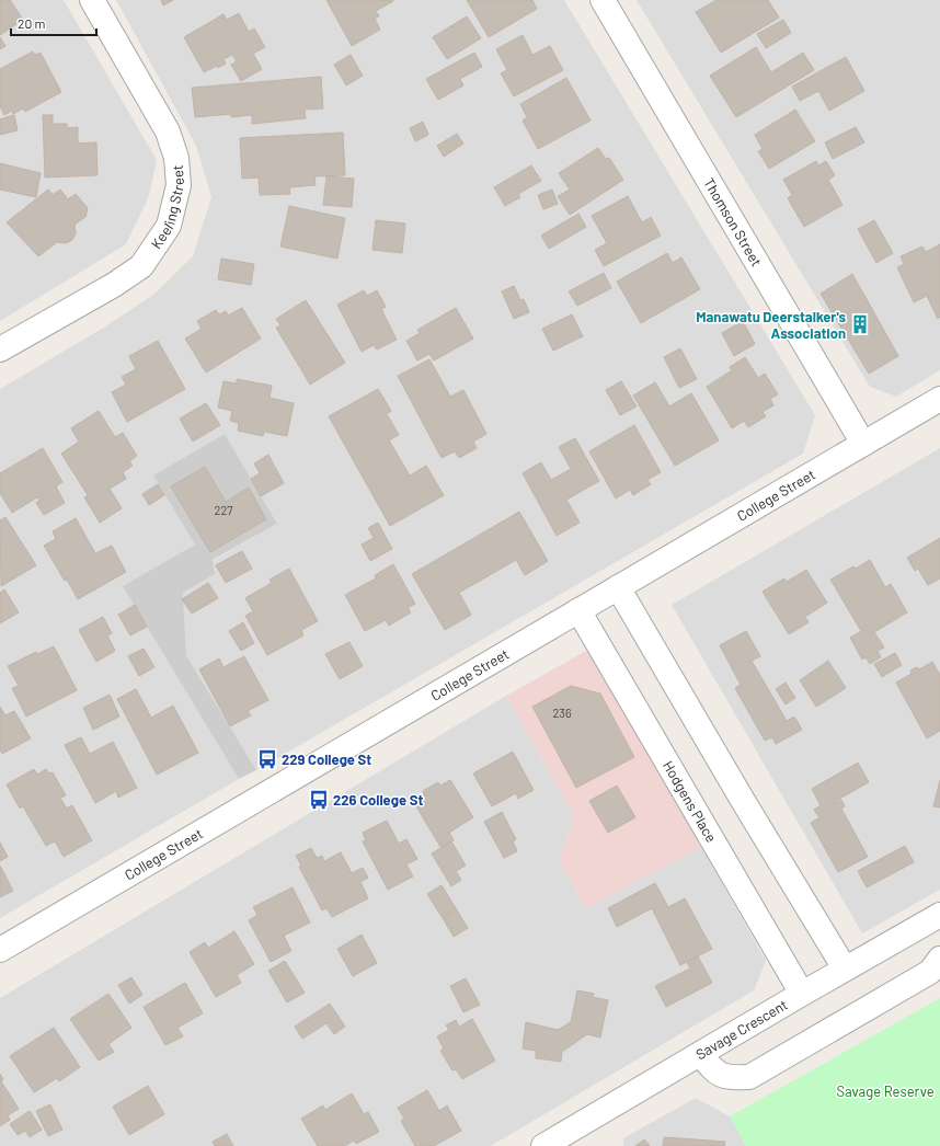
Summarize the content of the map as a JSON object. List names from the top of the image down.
{
  "streets": {
    "street": [
      "Keeling Street",
      "Thomson Street",
      "College Street",
      "Hodgens Place",
      "Savage Crescent"
    ]
  },
  "crossings": [
    ["Thomson Street", "College Street"],
    ["College Street", "Hodgens Place"],
    ["Hodgens Place", "Savage Crescent"]
  ],
  "parks": ["Savage Reserve"],
  "places": {
    "building": ["Manawatu Deerstalker's Association"],
    "bus stop": ["229 College St", "226 College St"]
  },
  "house_numbers": ["227", "236"],
  "scale_bar": "20 m"
}
